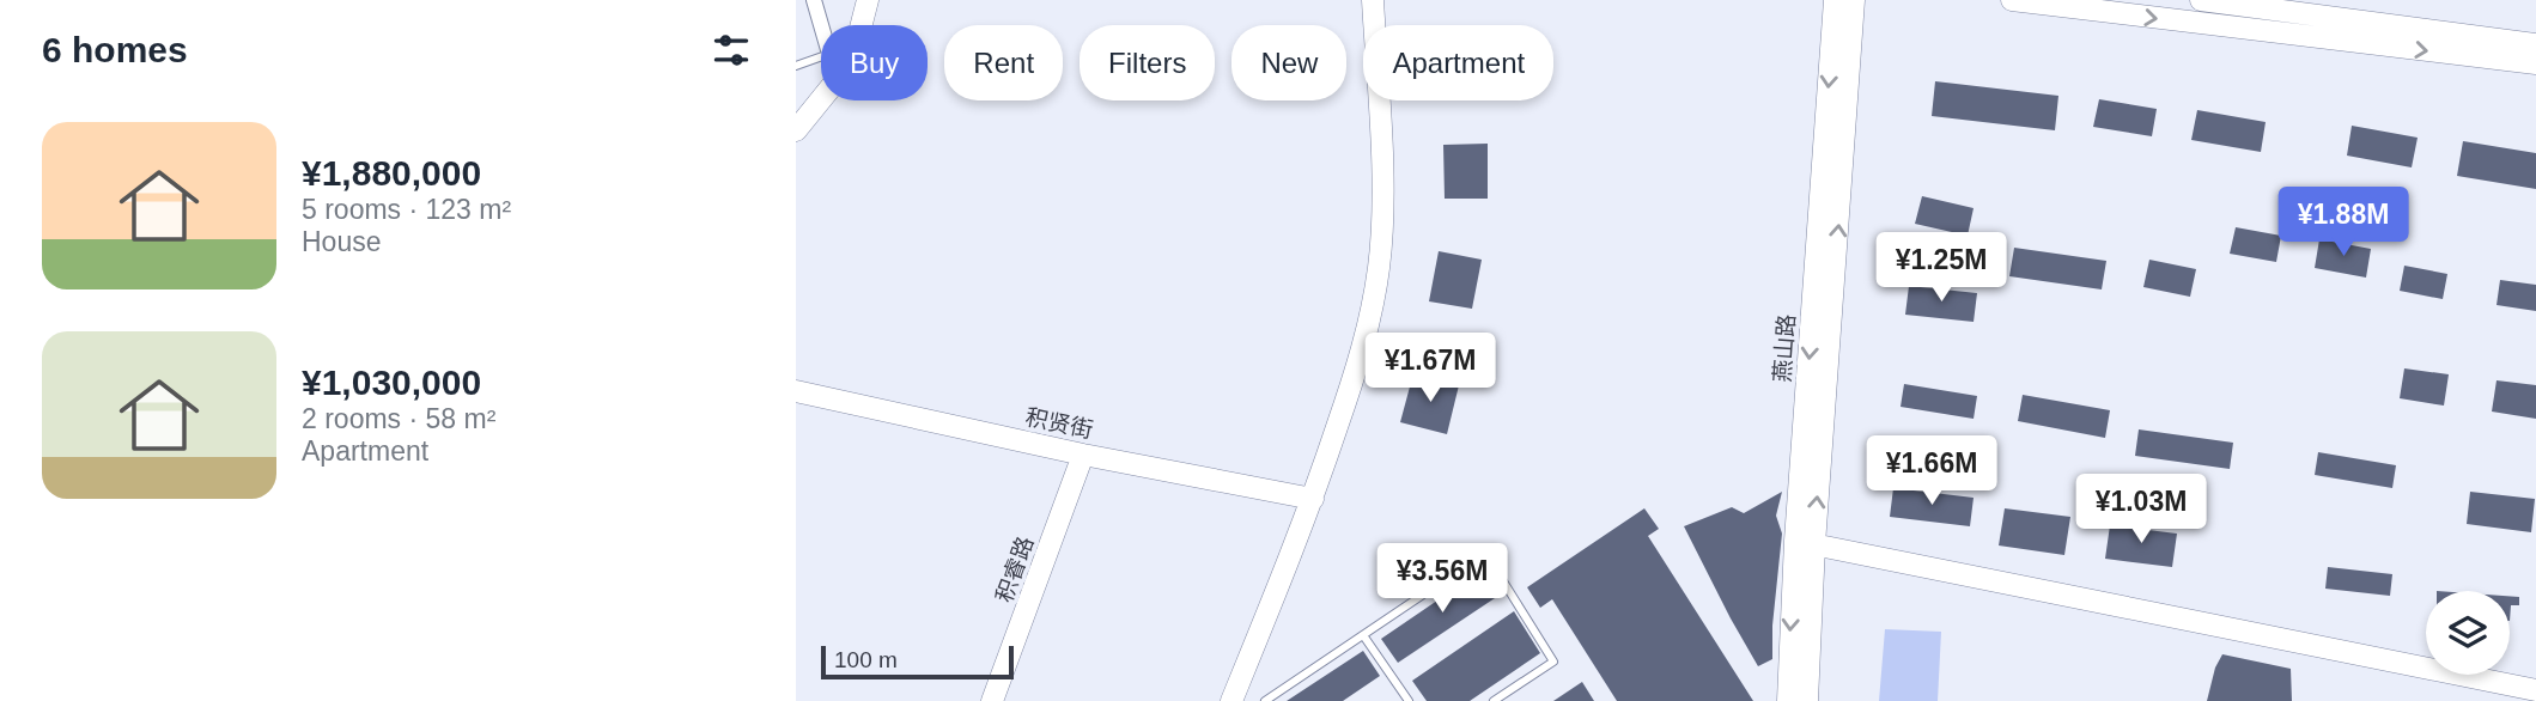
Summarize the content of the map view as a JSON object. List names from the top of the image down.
{
  "streets": {
    "street": ["燕山路", "积贤街", "积睿路"]
  },
  "crossings": [
    ["积贤街", "积睿路"]
  ],
  "scale_bar": "100 m",
  "page": {
    "heading": "6 homes",
    "chip": [
      "Buy",
      "Rent",
      "Filters",
      "New",
      "Apartment"
    ],
    "list": [
      {
        "name": "¥1,880,000",
        "note": "5 rooms · 123 m² · House"
      },
      {
        "name": "¥1,030,000",
        "note": "2 rooms · 58 m² · Apartment"
      }
    ],
    "price": [
      "¥1.88M",
      "¥1.25M",
      "¥1.67M",
      "¥1.66M",
      "¥1.03M",
      "¥3.56M"
    ],
    "scale": "100 m"
  }
}
